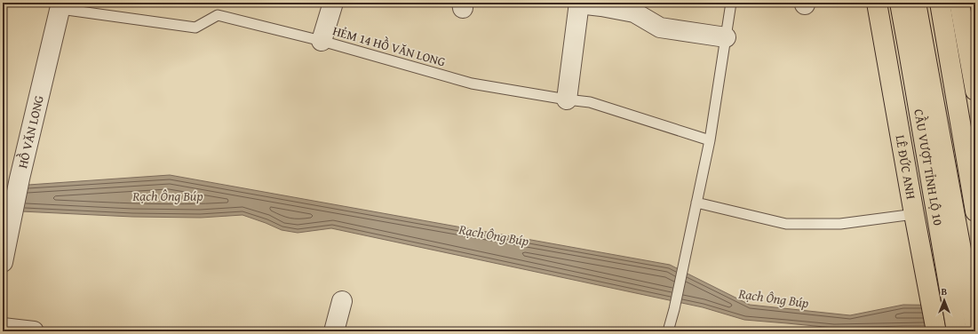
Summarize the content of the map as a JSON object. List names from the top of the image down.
{
  "streets": {
    "highway": ["LÊ ĐỨC ANH", "CẦU VƯỢT TỈNH LỘ 10"],
    "street": ["HỒ VĂN LONG"],
    "lane": ["HẺM 14 HỒ VĂN LONG"]
  },
  "crossings": [
    ["HẺM 14 HỒ VĂN LONG", "HỒ VĂN LONG"]
  ],
  "water": ["Rạch Ông Búp"],
  "north": "top"
}
